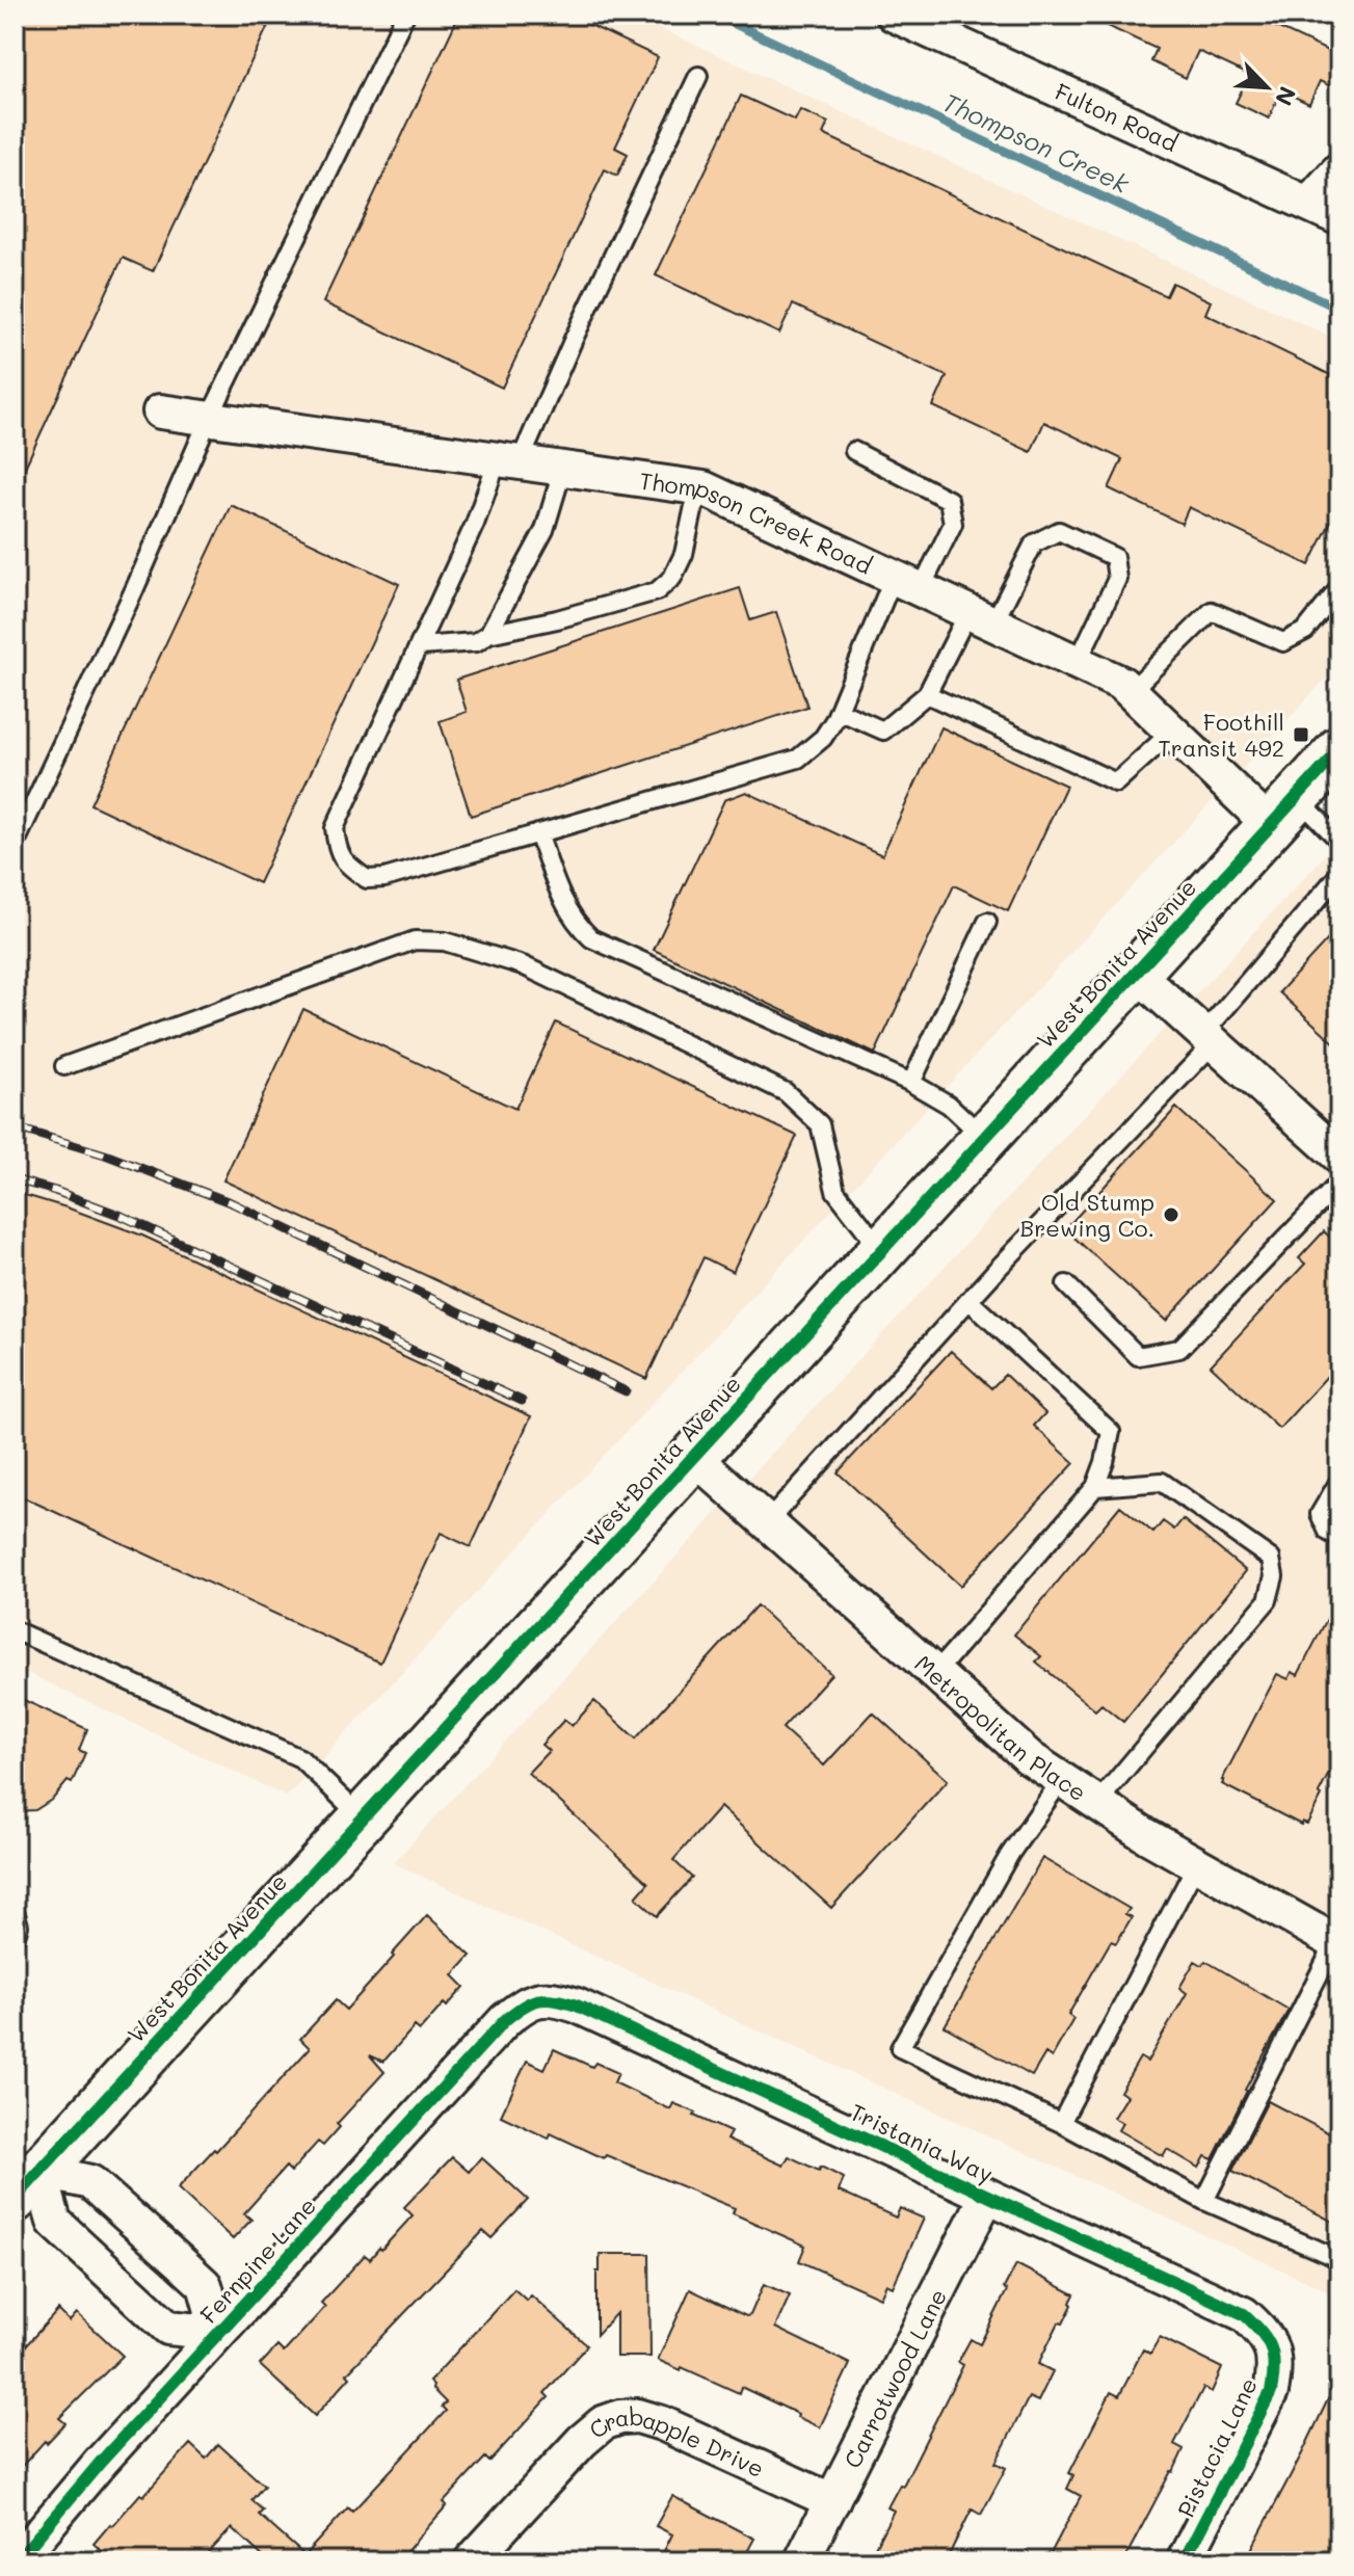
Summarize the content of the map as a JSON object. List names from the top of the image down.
{
  "streets": {
    "main road": ["West Bonita Avenue"],
    "street": [
      "Fulton Road",
      "Thompson Creek Road",
      "Metropolitan Place",
      "Tristania Way",
      "Fernpine Lane",
      "Carrotwood Lane",
      "Pistacia Lane",
      "Crabapple Drive"
    ]
  },
  "crossings": [
    ["Thompson Creek Road", "West Bonita Avenue"],
    ["West Bonita Avenue", "Metropolitan Place"],
    ["Tristania Way", "Fernpine Lane"],
    ["Tristania Way", "Carrotwood Lane"],
    ["Tristania Way", "Pistacia Lane"],
    ["Carrotwood Lane", "Crabapple Drive"]
  ],
  "water": ["Thompson Creek"],
  "places": {
    "transit": ["Foothill Transit 492"],
    "other": ["Old Stump Brewing Co."]
  },
  "north": "bottom right"
}
